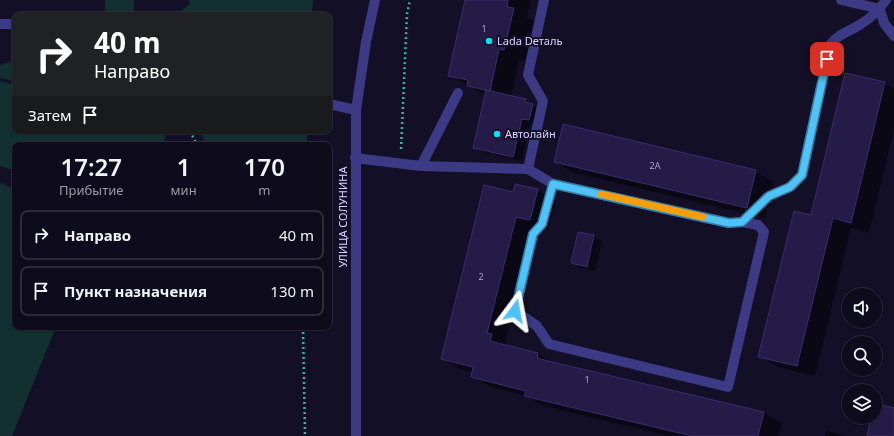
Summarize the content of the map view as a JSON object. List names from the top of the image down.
{
  "streets": {
    "street": ["УЛИЦА СОЛУНИНА"]
  },
  "places": ["Lada Dеталь", "Автолайн"],
  "house_numbers": [
    "1",
    "2А",
    "2",
    "1"
  ],
  "page": {
    "turn": ["40 m", "Направо"],
    "then": "Затем",
    "eta": [
      "17:27",
      "Прибытие",
      "1",
      "мин",
      "170",
      "m"
    ],
    "list": [
      {
        "name": "Направо",
        "value": "40 m"
      },
      {
        "name": "Пункт назначения",
        "value": "130 m"
      }
    ]
  }
}
